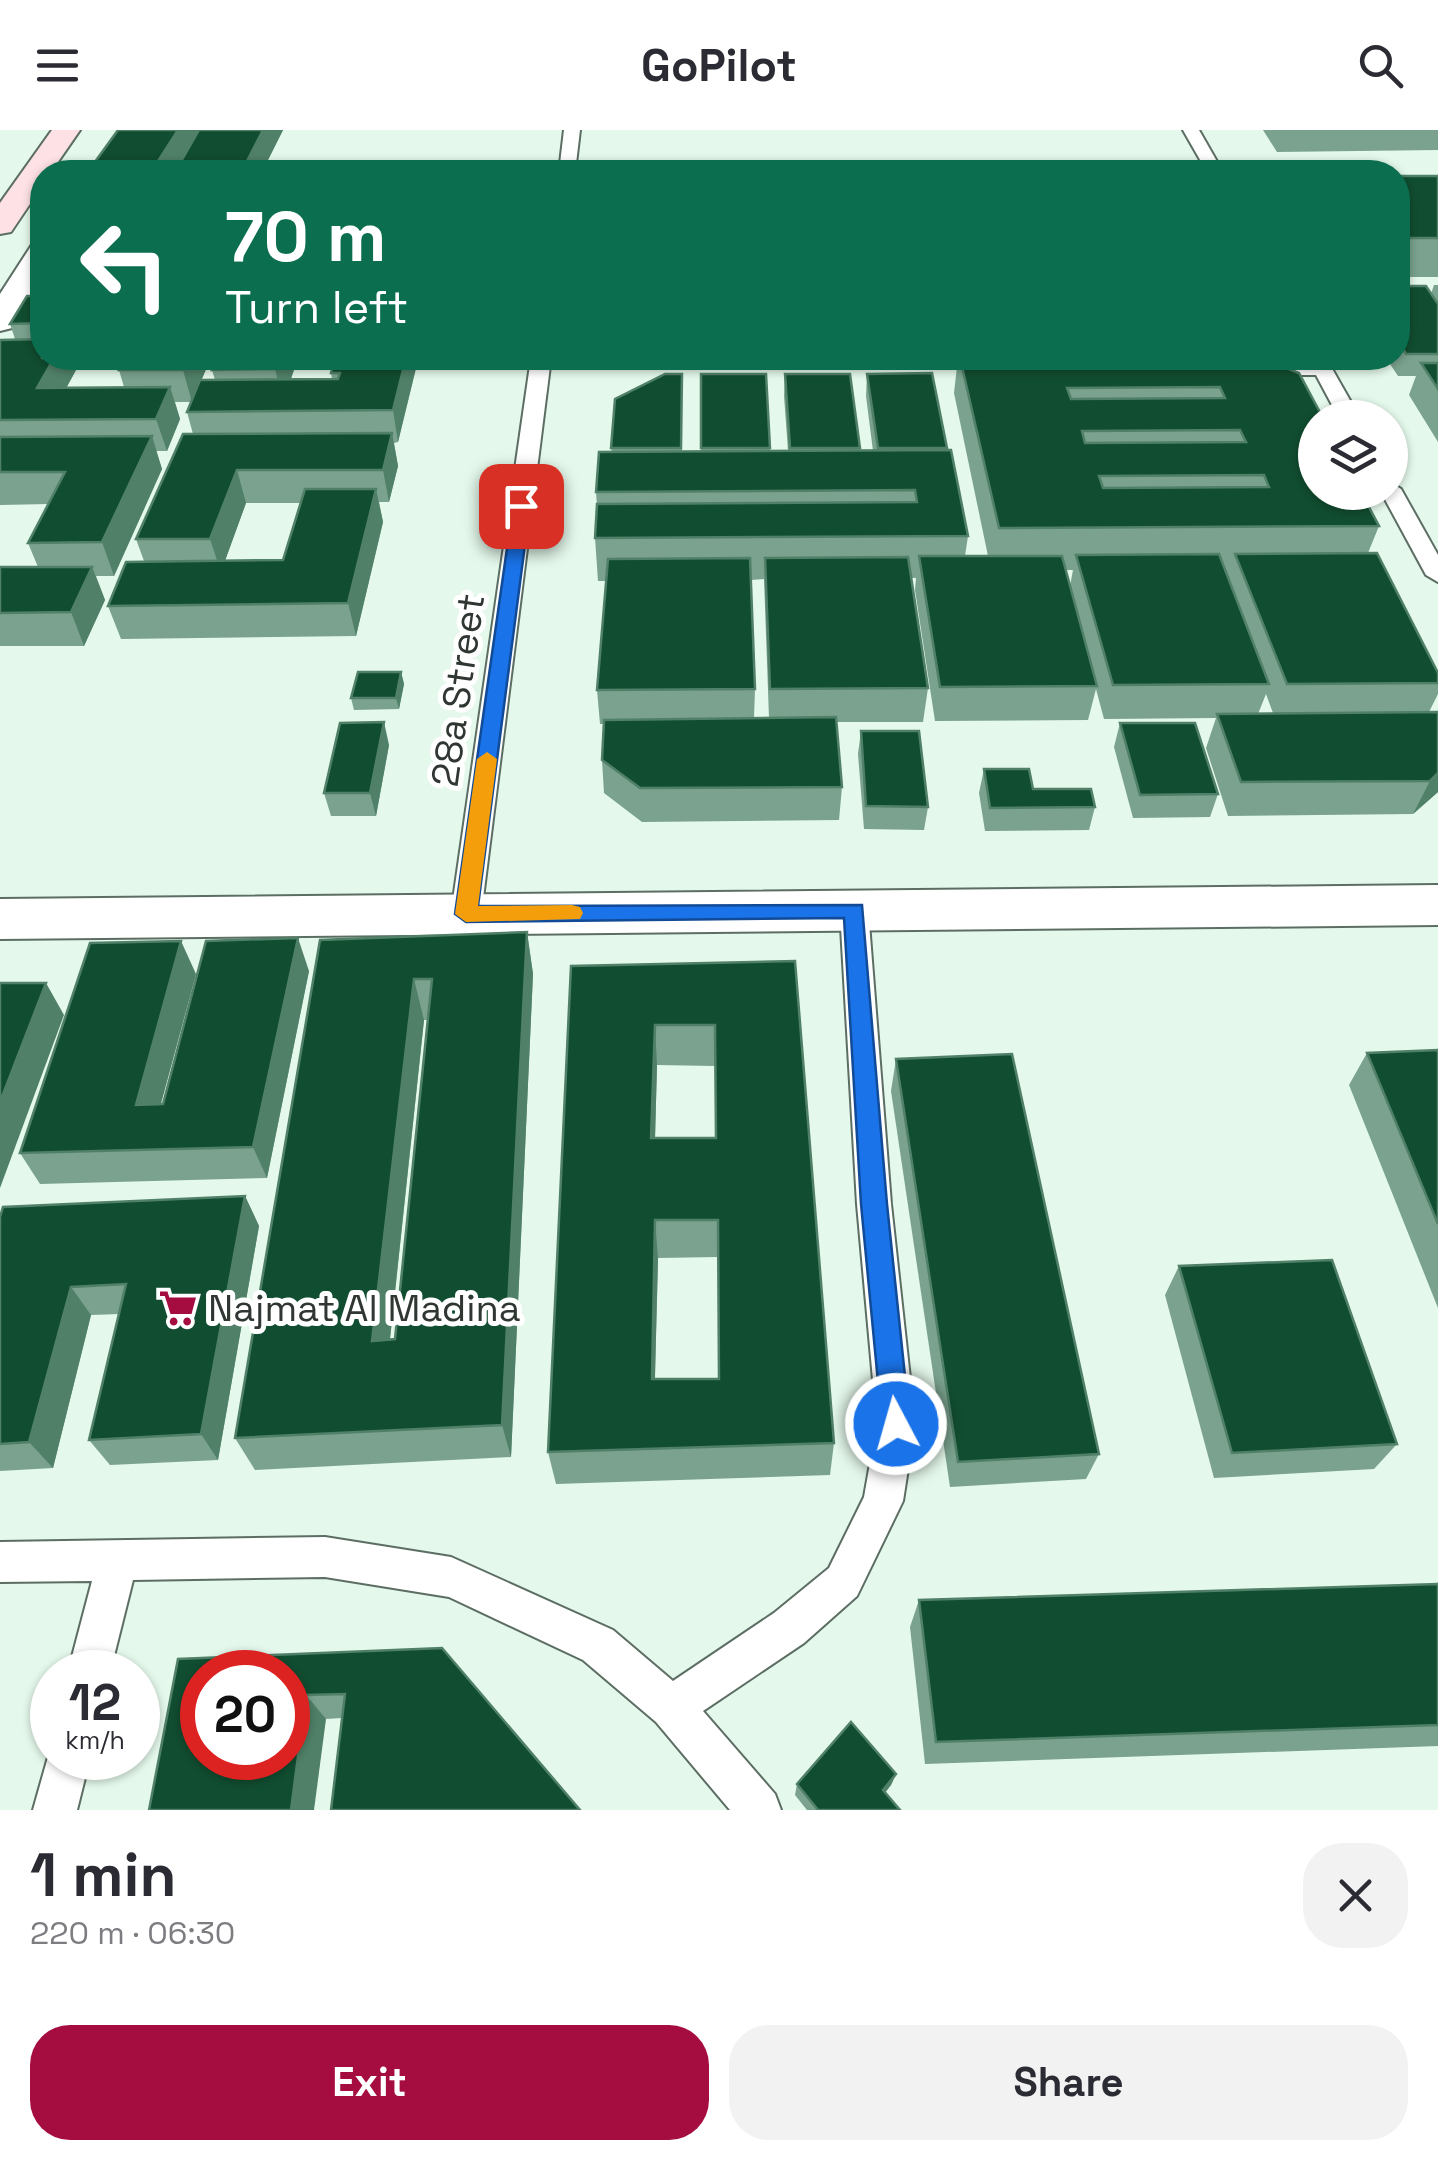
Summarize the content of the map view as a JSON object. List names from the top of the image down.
{
  "streets": {
    "lane": ["28a Street"]
  },
  "places": {
    "supermarket": ["Najmat Al Madina"]
  },
  "page": {
    "header": "GoPilot",
    "turn": ["70 m", "Turn left"],
    "speed": "12 km/h",
    "limit": "20",
    "heading": ["1 min", "220 m · 06:30"],
    "buttons": ["Exit", "Share"]
  }
}
